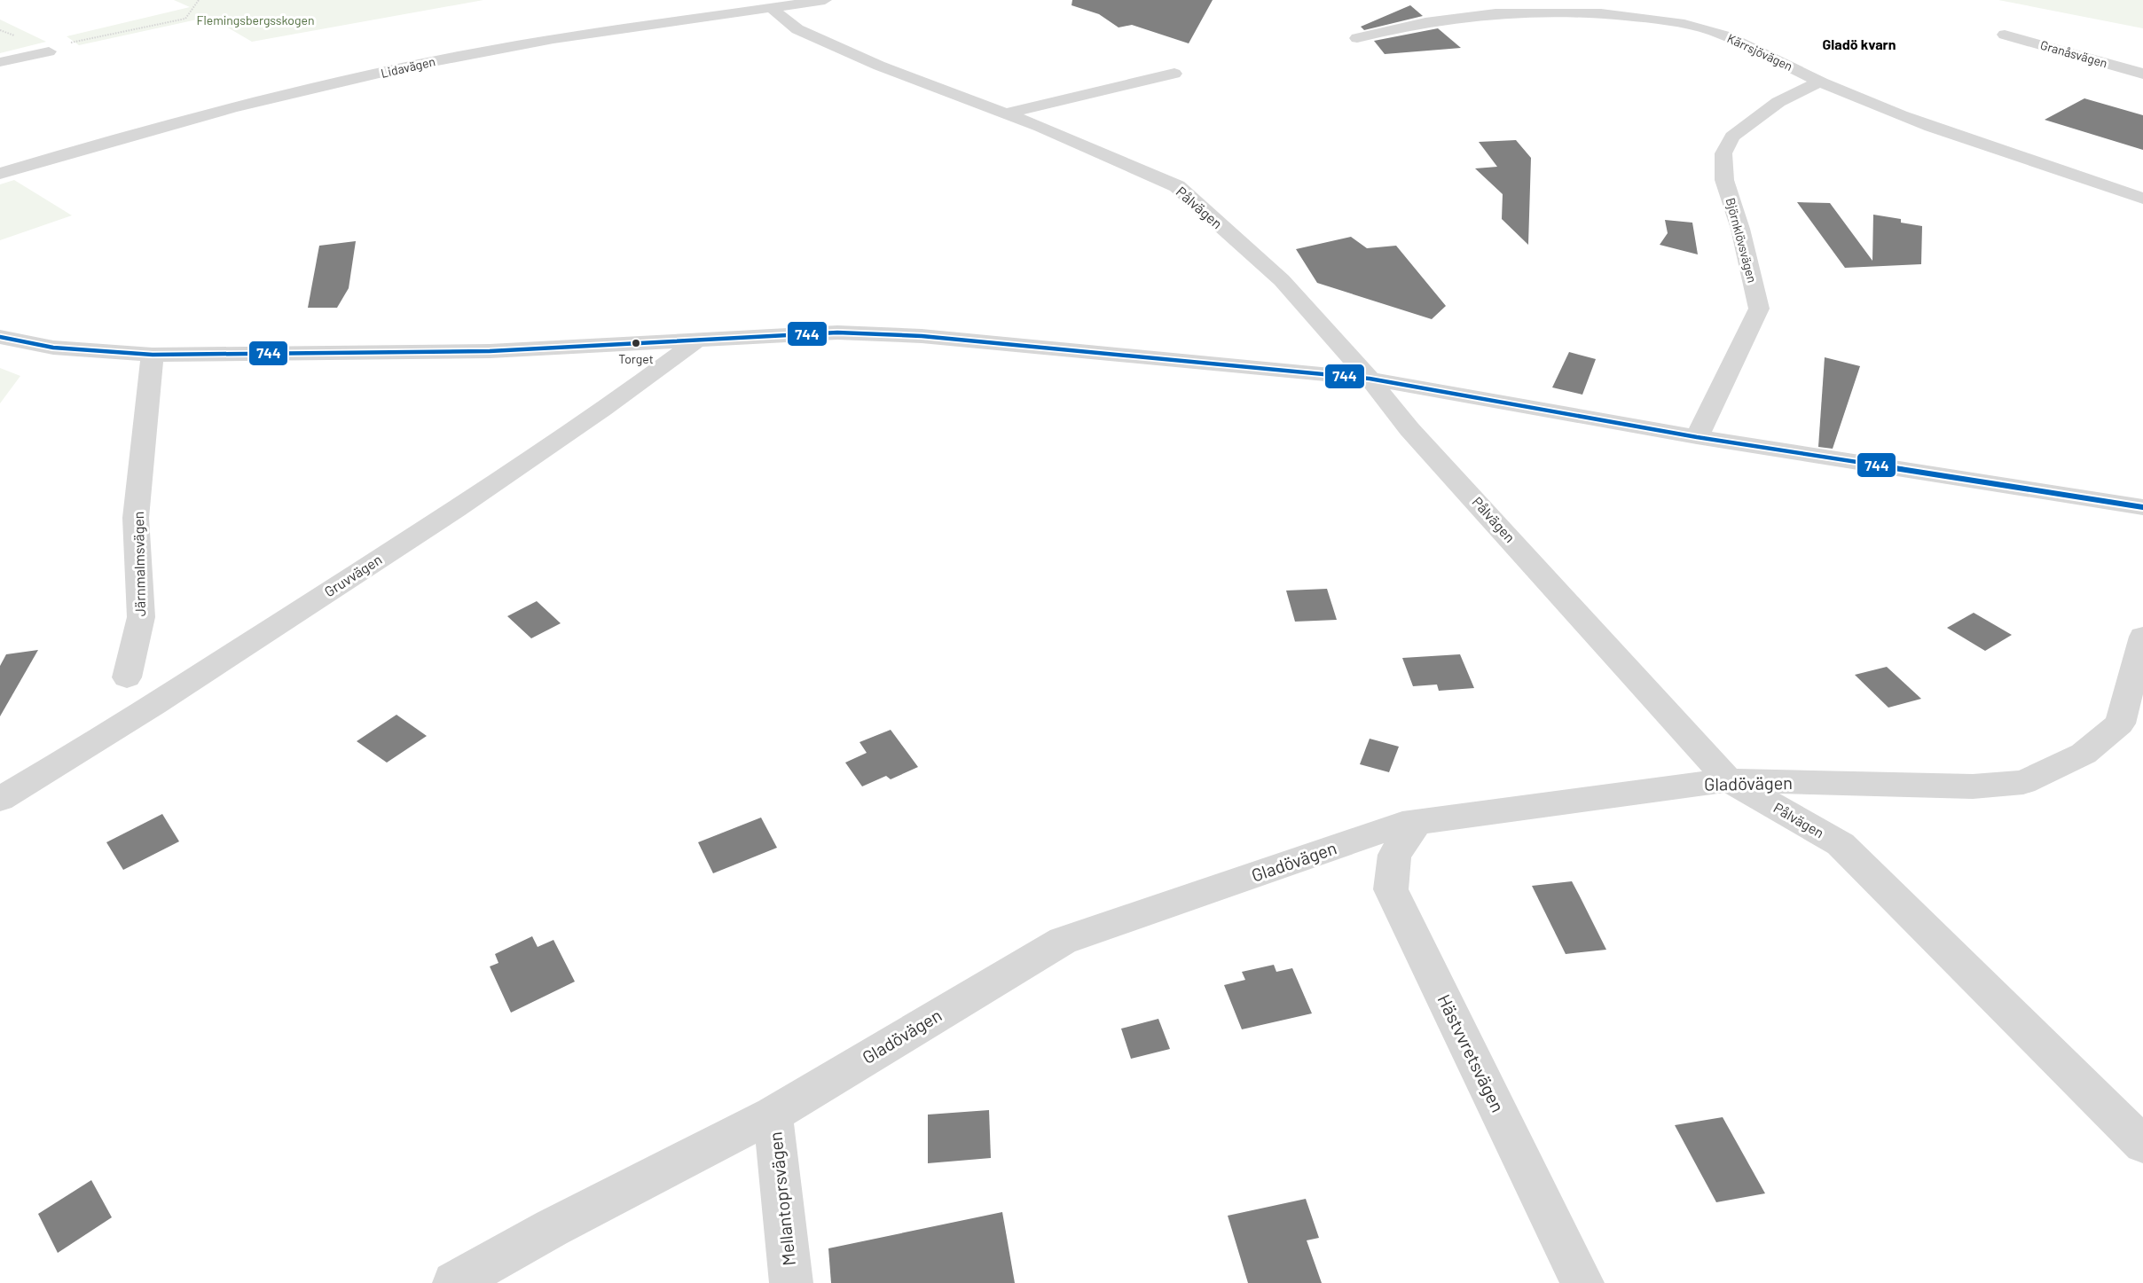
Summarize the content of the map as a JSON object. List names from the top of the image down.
{
  "streets": {
    "street": [
      "Kärrsjövägen",
      "Granåsvägen",
      "Lidavägen",
      "Pålvägen",
      "Björnklövsvägen",
      "Järnmalmsvägen",
      "Gruvvägen",
      "Gladövägen",
      "Hästvvretsvägen",
      "Mellantoprsvägen"
    ]
  },
  "crossings": [
    ["Kärrsjövägen", "Björnklövsvägen"],
    ["Lidavägen", "Pålvägen"],
    ["Pålvägen", "Gladövägen"],
    ["Gladövägen", "Hästvvretsvägen"],
    ["Gladövägen", "Mellantoprsvägen"]
  ],
  "districts": ["Gladö kvarn"],
  "parks": ["Flemingsbergsskogen"],
  "places": ["Torget"],
  "lines": ["transit line 744"]
}
